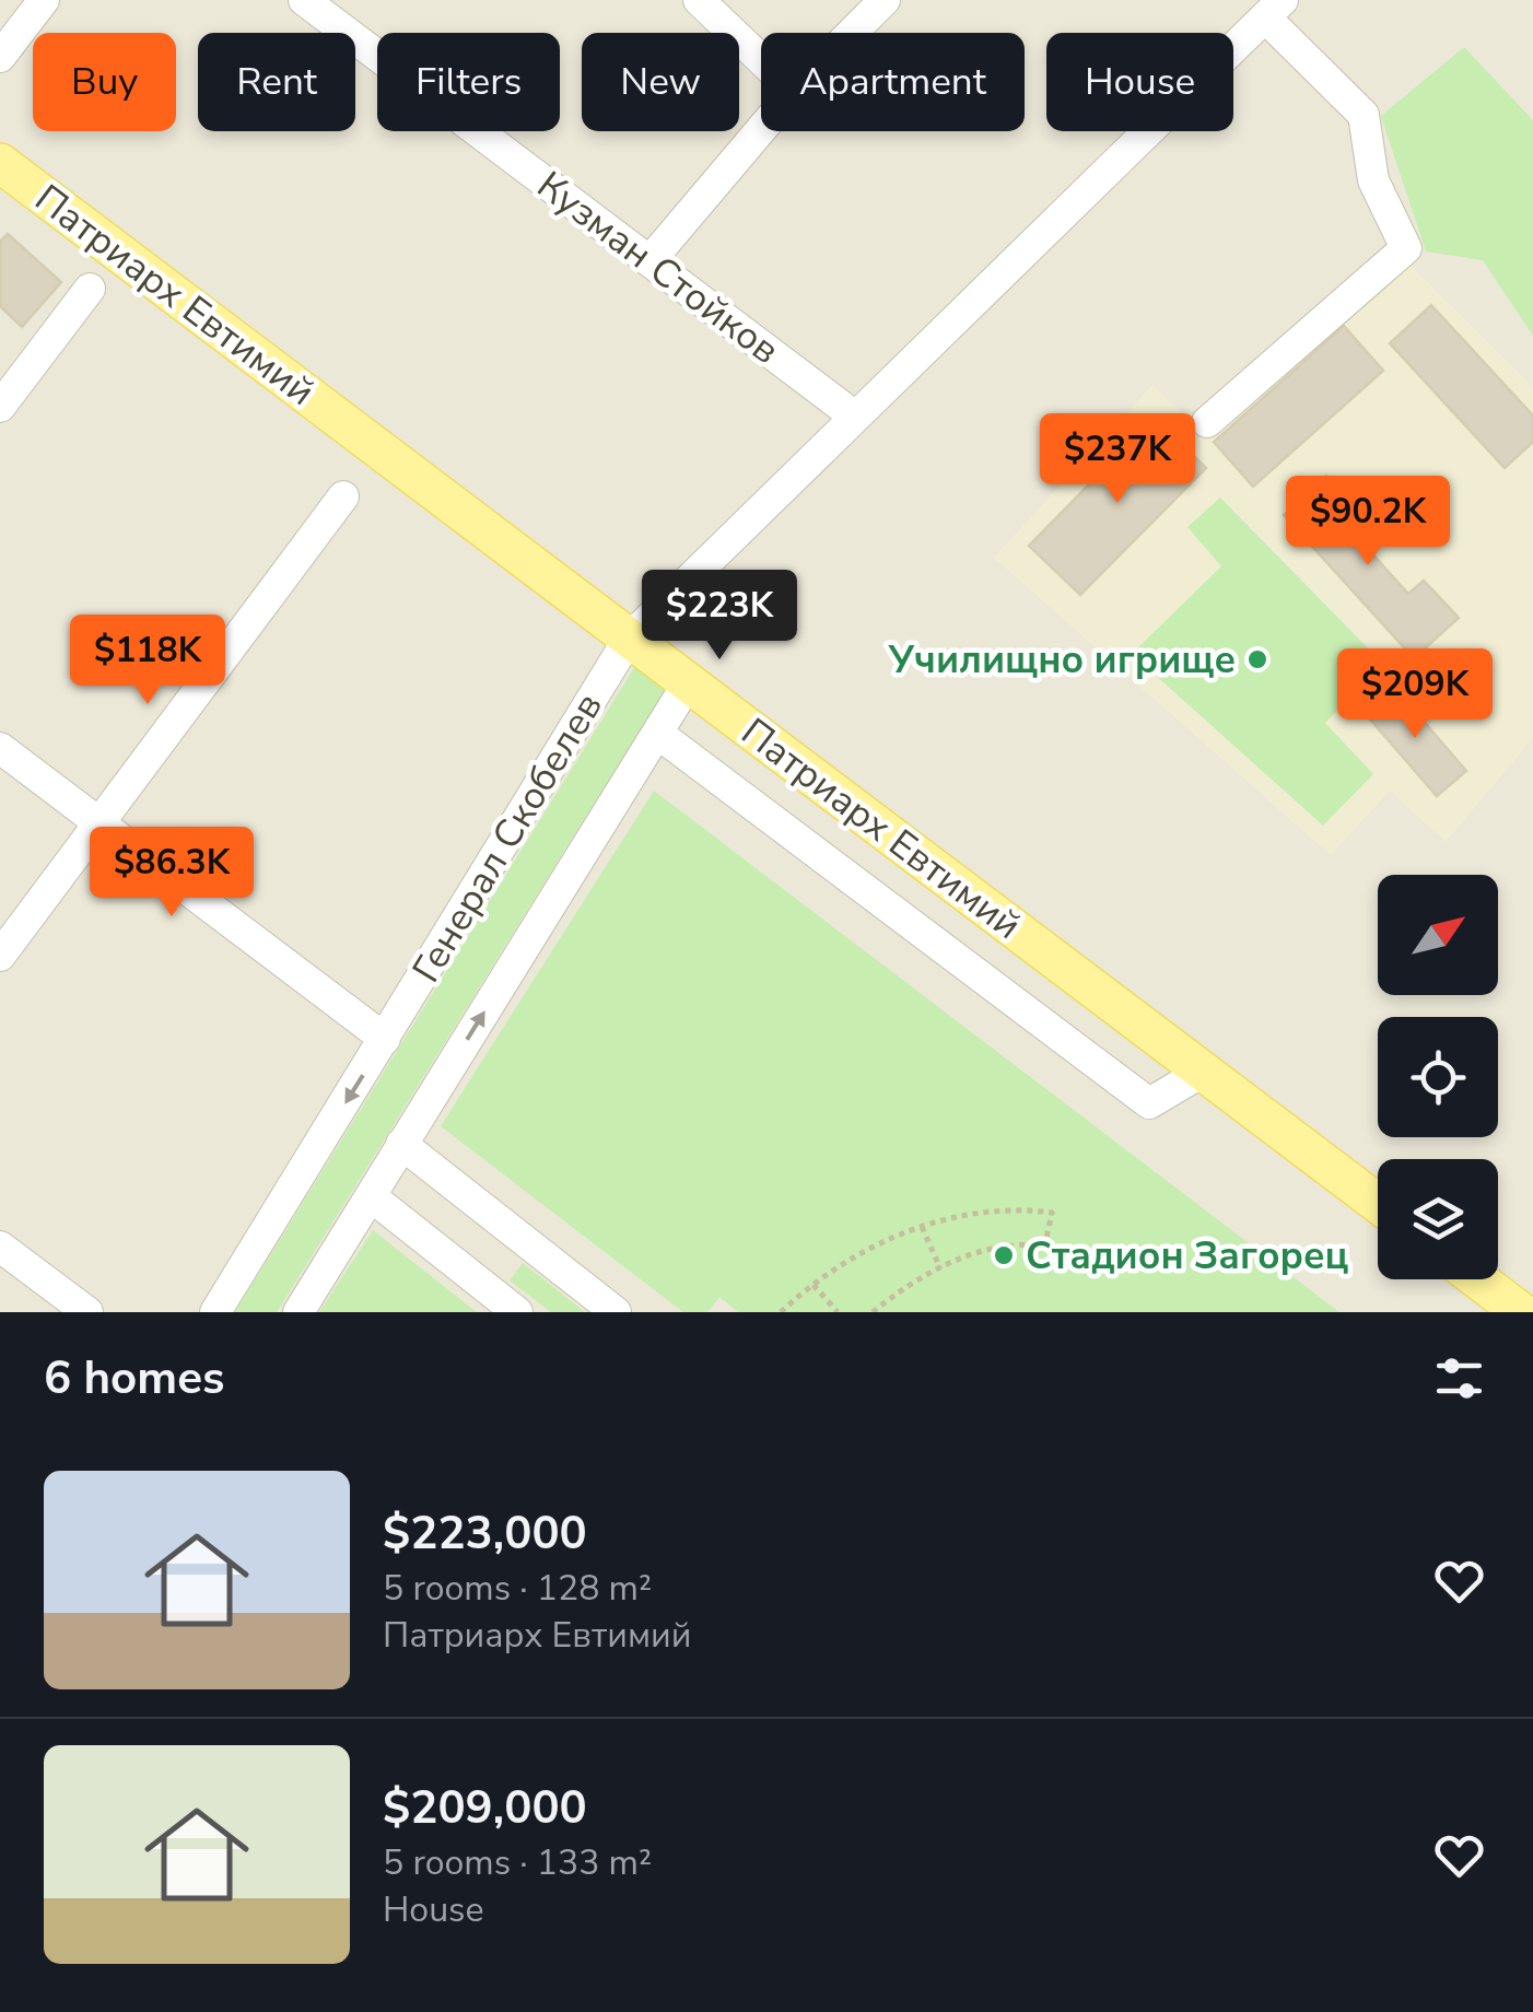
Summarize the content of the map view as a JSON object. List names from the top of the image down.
{
  "streets": {
    "main road": ["Патриарх Евтимий"],
    "street": ["Кузман Стойков", "Генерал Скобелев"]
  },
  "crossings": [
    ["Кузман Стойков", "Генерал Скобелев"],
    ["Патриарх Евтимий", "Генерал Скобелев"]
  ],
  "places": ["Училищно игрище", "Стадион Загорец"],
  "north": "top right",
  "page": {
    "chip": [
      "Buy",
      "Rent",
      "Filters",
      "New",
      "Apartment",
      "House"
    ],
    "price": [
      "$237K",
      "$90.2K",
      "$223K",
      "$118K",
      "$209K",
      "$86.3K"
    ],
    "heading": "6 homes",
    "list": [
      {
        "name": "$223,000",
        "note": "5 rooms · 128 m² · Патриарх Евтимий"
      },
      {
        "name": "$209,000",
        "note": "5 rooms · 133 m² · House"
      }
    ]
  }
}
